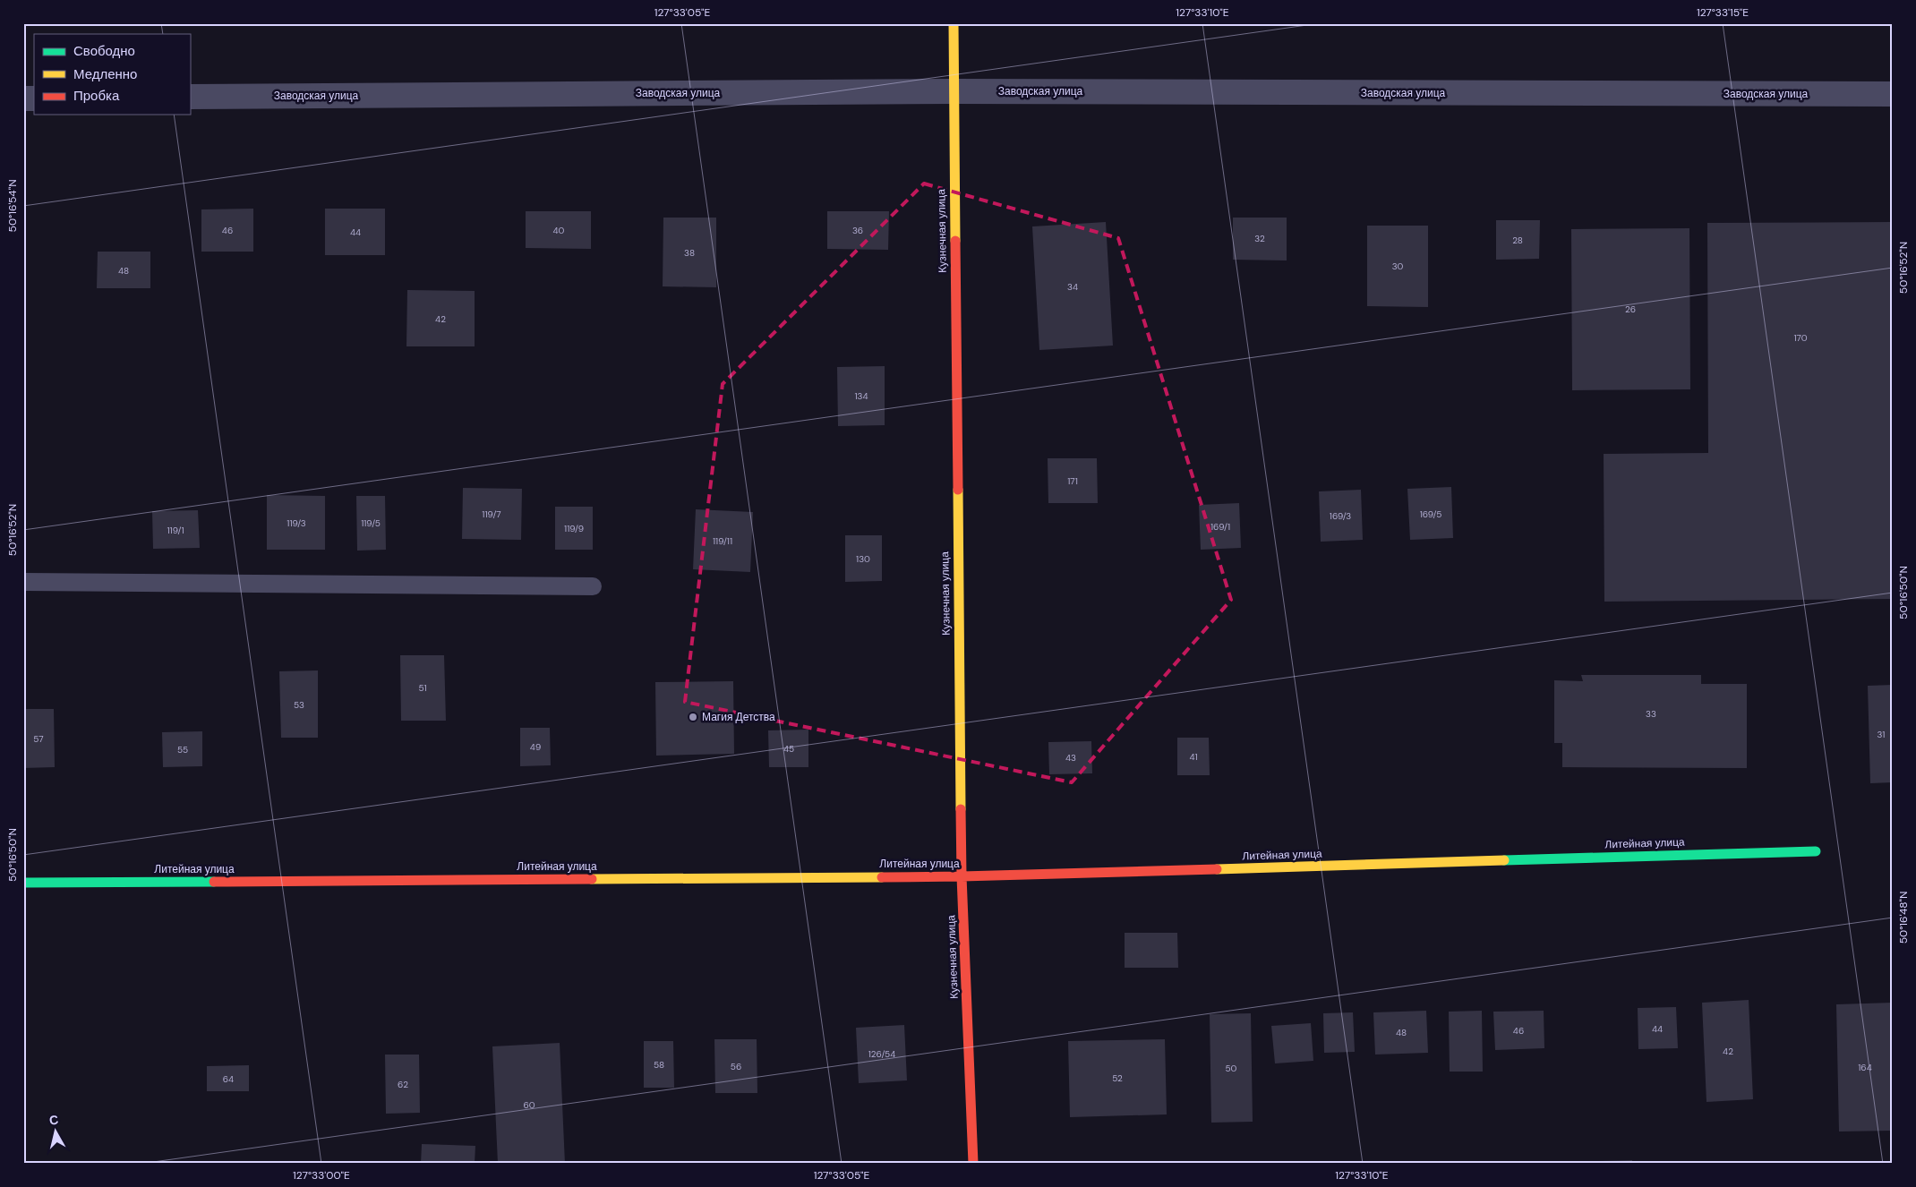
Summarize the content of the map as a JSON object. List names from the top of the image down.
{
  "streets": {
    "street": ["Заводская улица", "Кузнечная улица", "Литейная улица"]
  },
  "crossings": [
    ["Заводская улица", "Кузнечная улица"],
    ["Кузнечная улица", "Литейная улица"]
  ],
  "places": ["Магия Детства"],
  "house_numbers": [
    "46",
    "40",
    "36",
    "44",
    "32",
    "28",
    "38",
    "30",
    "48",
    "34",
    "26",
    "42",
    "170",
    "134",
    "171",
    "119/7",
    "169/5",
    "169/3",
    "119/3",
    "119/5",
    "169/1",
    "119/9",
    "119/1",
    "119/11",
    "130",
    "51",
    "53",
    "33",
    "31",
    "57",
    "49",
    "45",
    "55",
    "41",
    "43",
    "44",
    "46",
    "48",
    "42",
    "126/54",
    "58",
    "56",
    "164",
    "50",
    "52",
    "64",
    "62",
    "60"
  ],
  "legend": ["Свободно", "Медленно", "Пробка"],
  "north": "top",
  "coordinates": [
    "127°33'05\"E",
    "127°33'10\"E",
    "127°33'15\"E",
    "50°16'54\"N",
    "50°16'52\"N",
    "50°16'50\"N",
    "50°16'48\"N",
    "127°33'00\"E"
  ]
}
